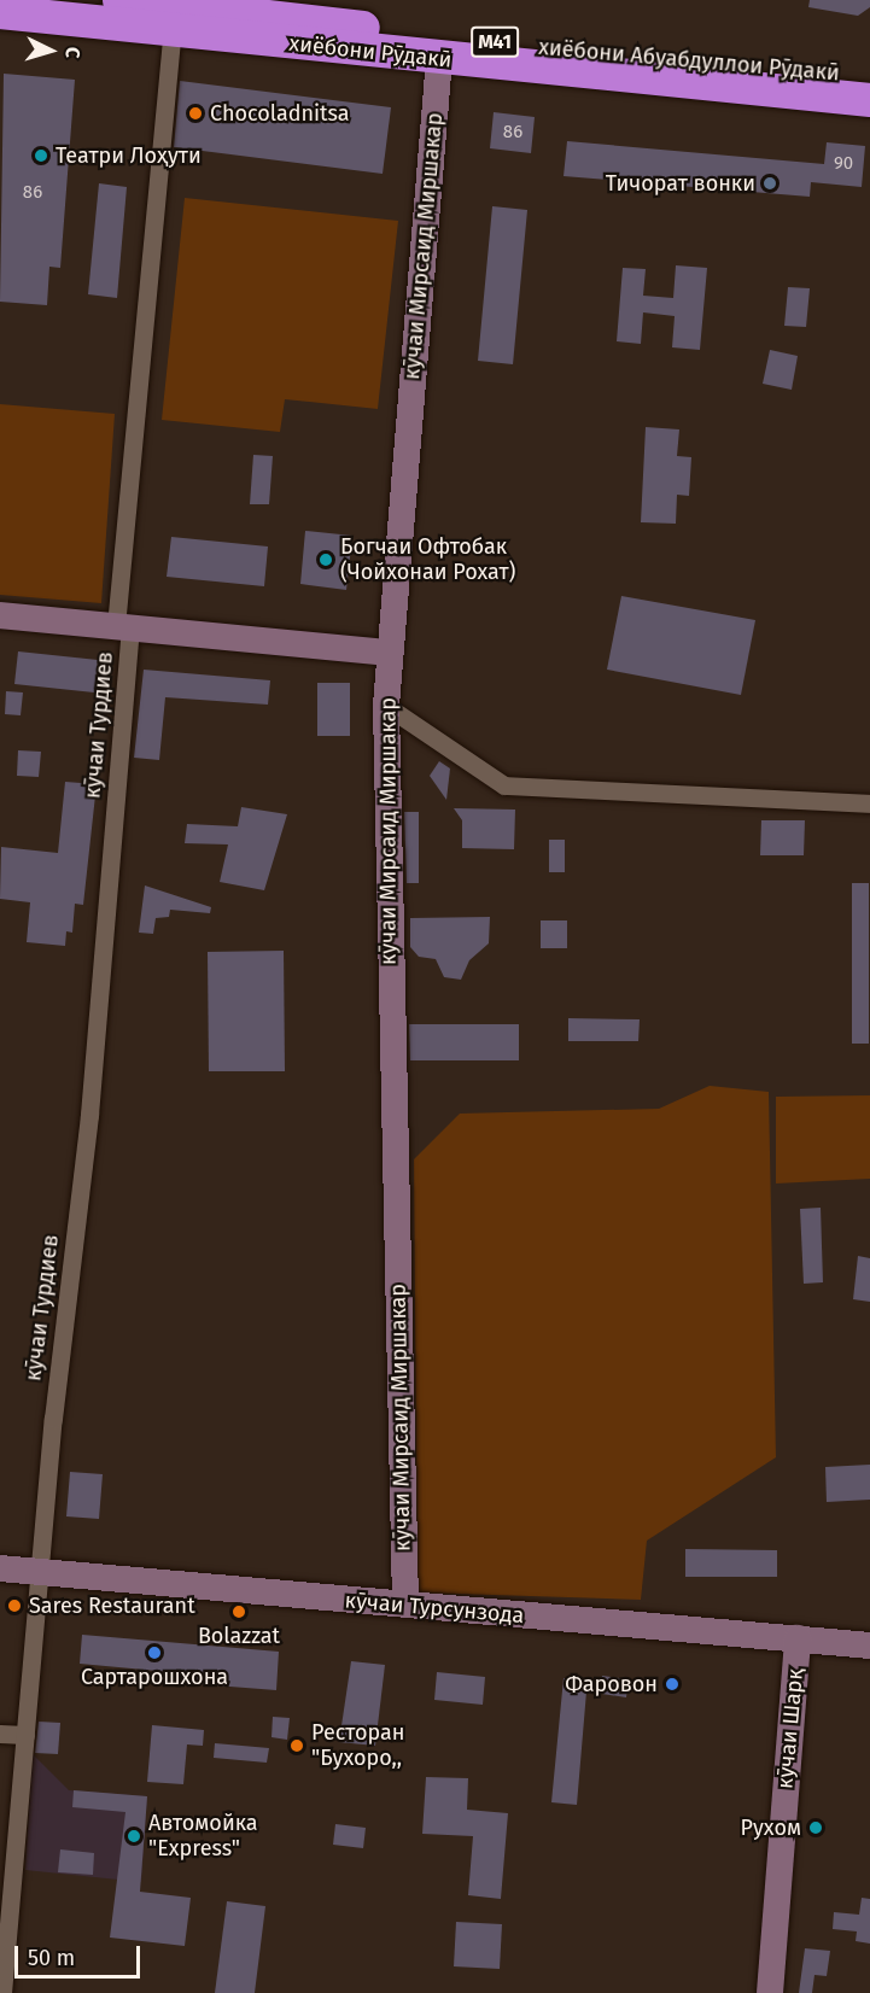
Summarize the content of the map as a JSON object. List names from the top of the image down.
{
  "streets": {
    "highway": ["M41", "хиёбони Рӯдакӣ", "хиёбони Абуабдуллои Рӯдакӣ"],
    "street": [
      "кӯчаи Мирсаид Миршакар",
      "кӯчаи Турдиев",
      "кӯчаи Турсунзода",
      "кӯчаи Шарқ"
    ]
  },
  "crossings": [
    ["хиёбони Рӯдакӣ", "кӯчаи Мирсаид Миршакар"],
    ["хиёбони Рӯдакӣ", "кӯчаи Турдиев"],
    ["кӯчаи Мирсаид Миршакар", "кӯчаи Турсунзода"],
    ["кӯчаи Турдиев", "кӯчаи Турсунзода"],
    ["кӯчаи Турсунзода", "кӯчаи Шарқ"]
  ],
  "places": [
    "Chocoladnitsa",
    "Театри Лоҳути",
    "Тичорат вонки",
    "Богчаи Офтобак (Чойхонаи Рохат)",
    "Sares Restaurant",
    "Bolazzat",
    "Сартарошхона",
    "Фаровон",
    "Ресторан \"Бухоро,,",
    "Рухом",
    "Автомойка \"Express\""
  ],
  "house_numbers": ["86", "90", "86"],
  "scale_bar": "50 m",
  "north": "right"
}
